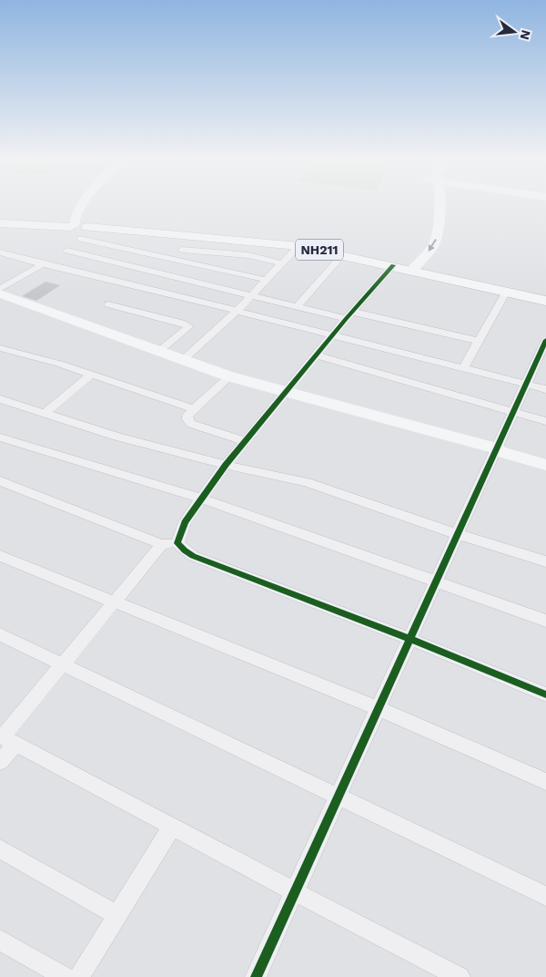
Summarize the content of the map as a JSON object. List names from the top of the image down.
{
  "streets": {
    "main road": ["NH211"]
  },
  "north": "right"
}
